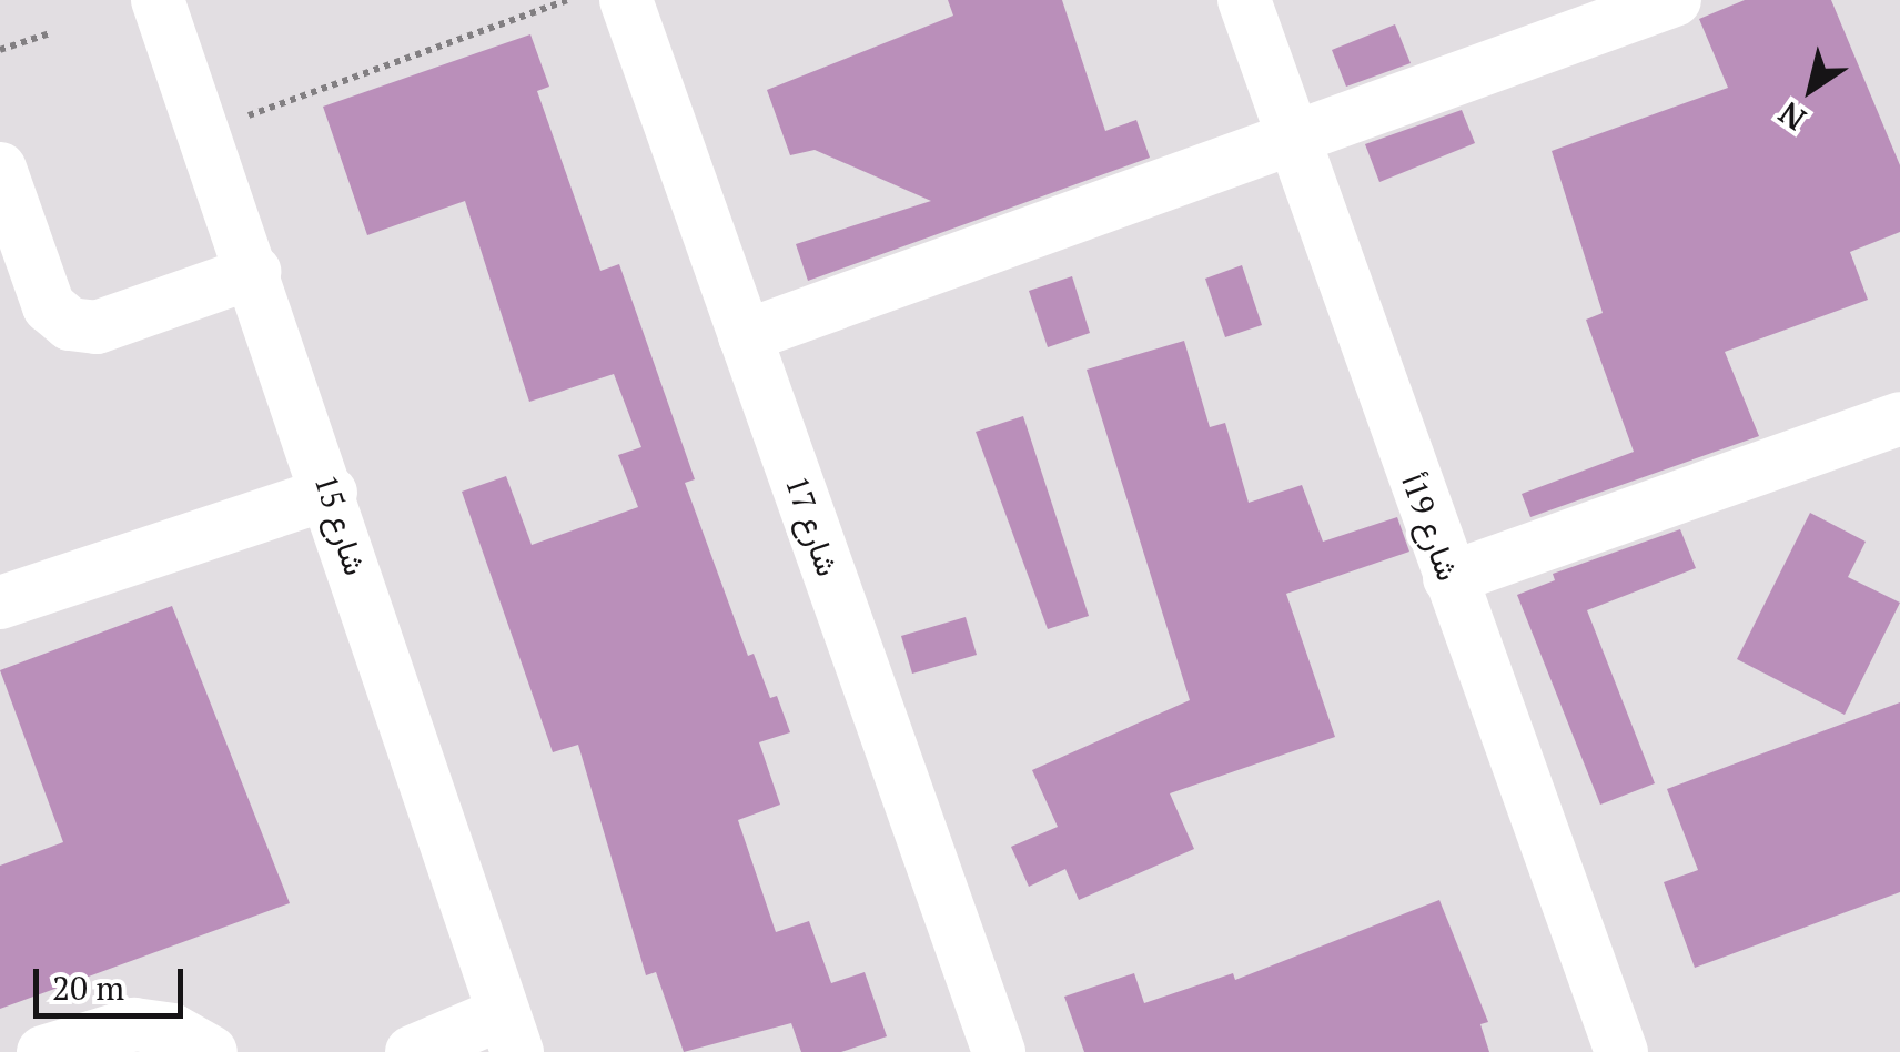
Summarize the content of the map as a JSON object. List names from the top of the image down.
{
  "streets": {
    "street": ["شارع 15", "شارع 17", "شارع 19أ"]
  },
  "scale_bar": "20 m",
  "north": "bottom left"
}
